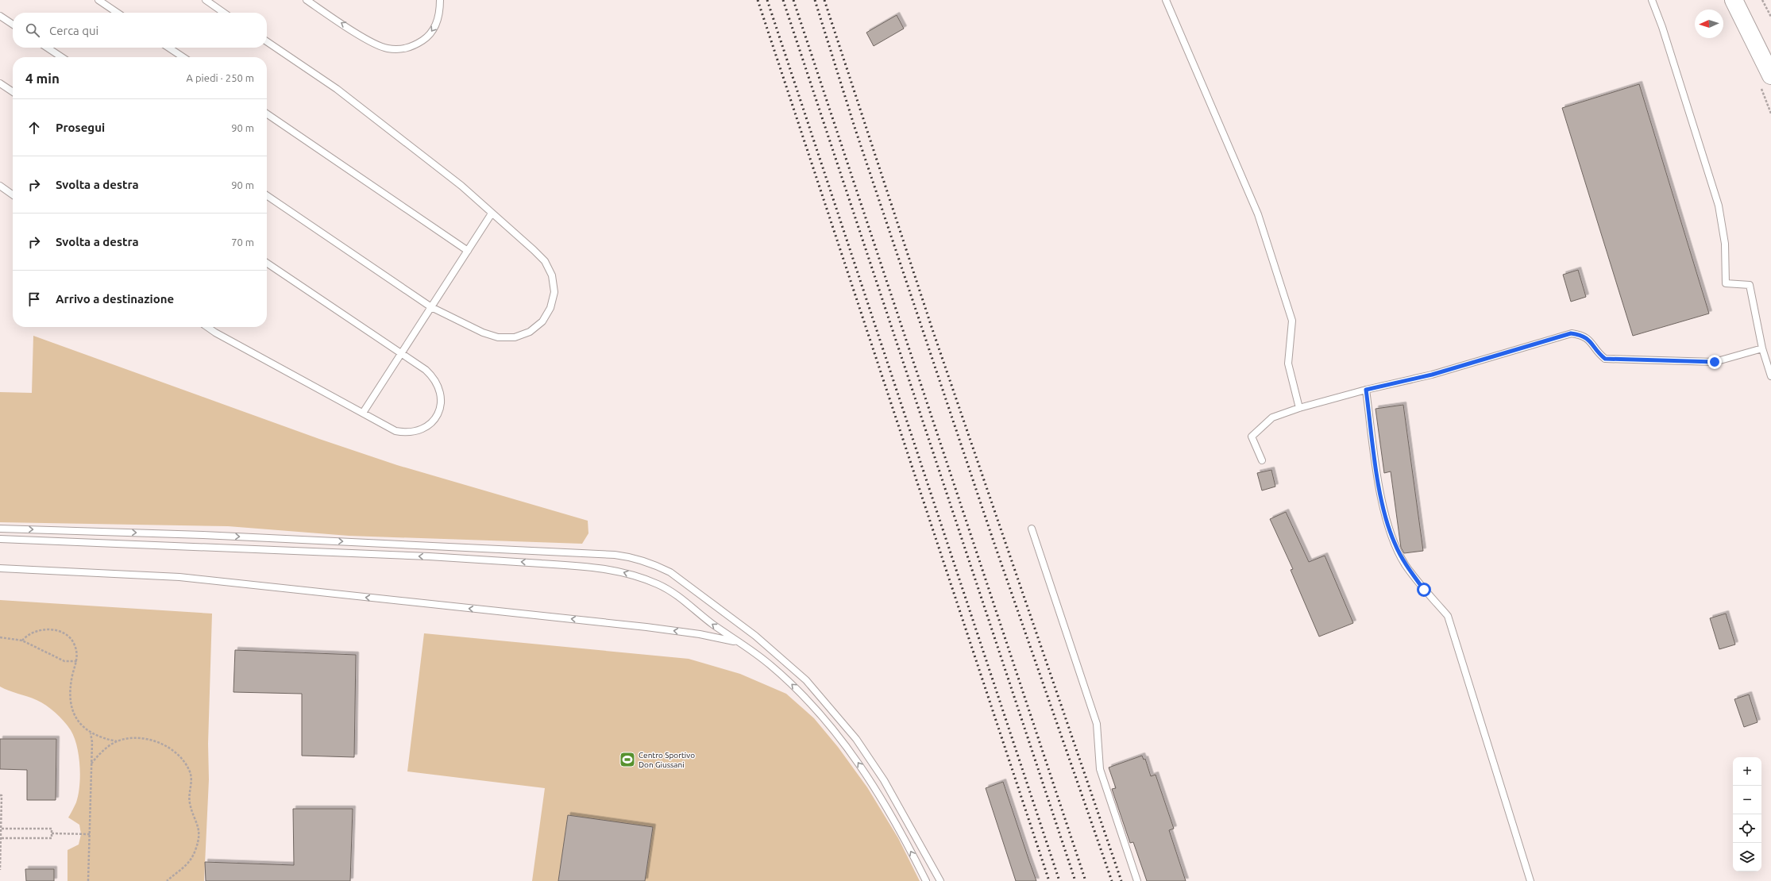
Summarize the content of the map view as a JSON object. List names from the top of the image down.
{
  "places": {
    "sports": ["Centro Sportivo Don Giussani"]
  },
  "north": "left",
  "page": {
    "search": "Cerca qui",
    "heading": ["4 min", "A piedi · 250 m"],
    "list": [
      ["Prosegui", "90 m"],
      ["Svolta a destra", "90 m"],
      ["Svolta a destra", "70 m"],
      "Arrivo a destinazione"
    ],
    "map_buttons": ["+", "−"]
  }
}
